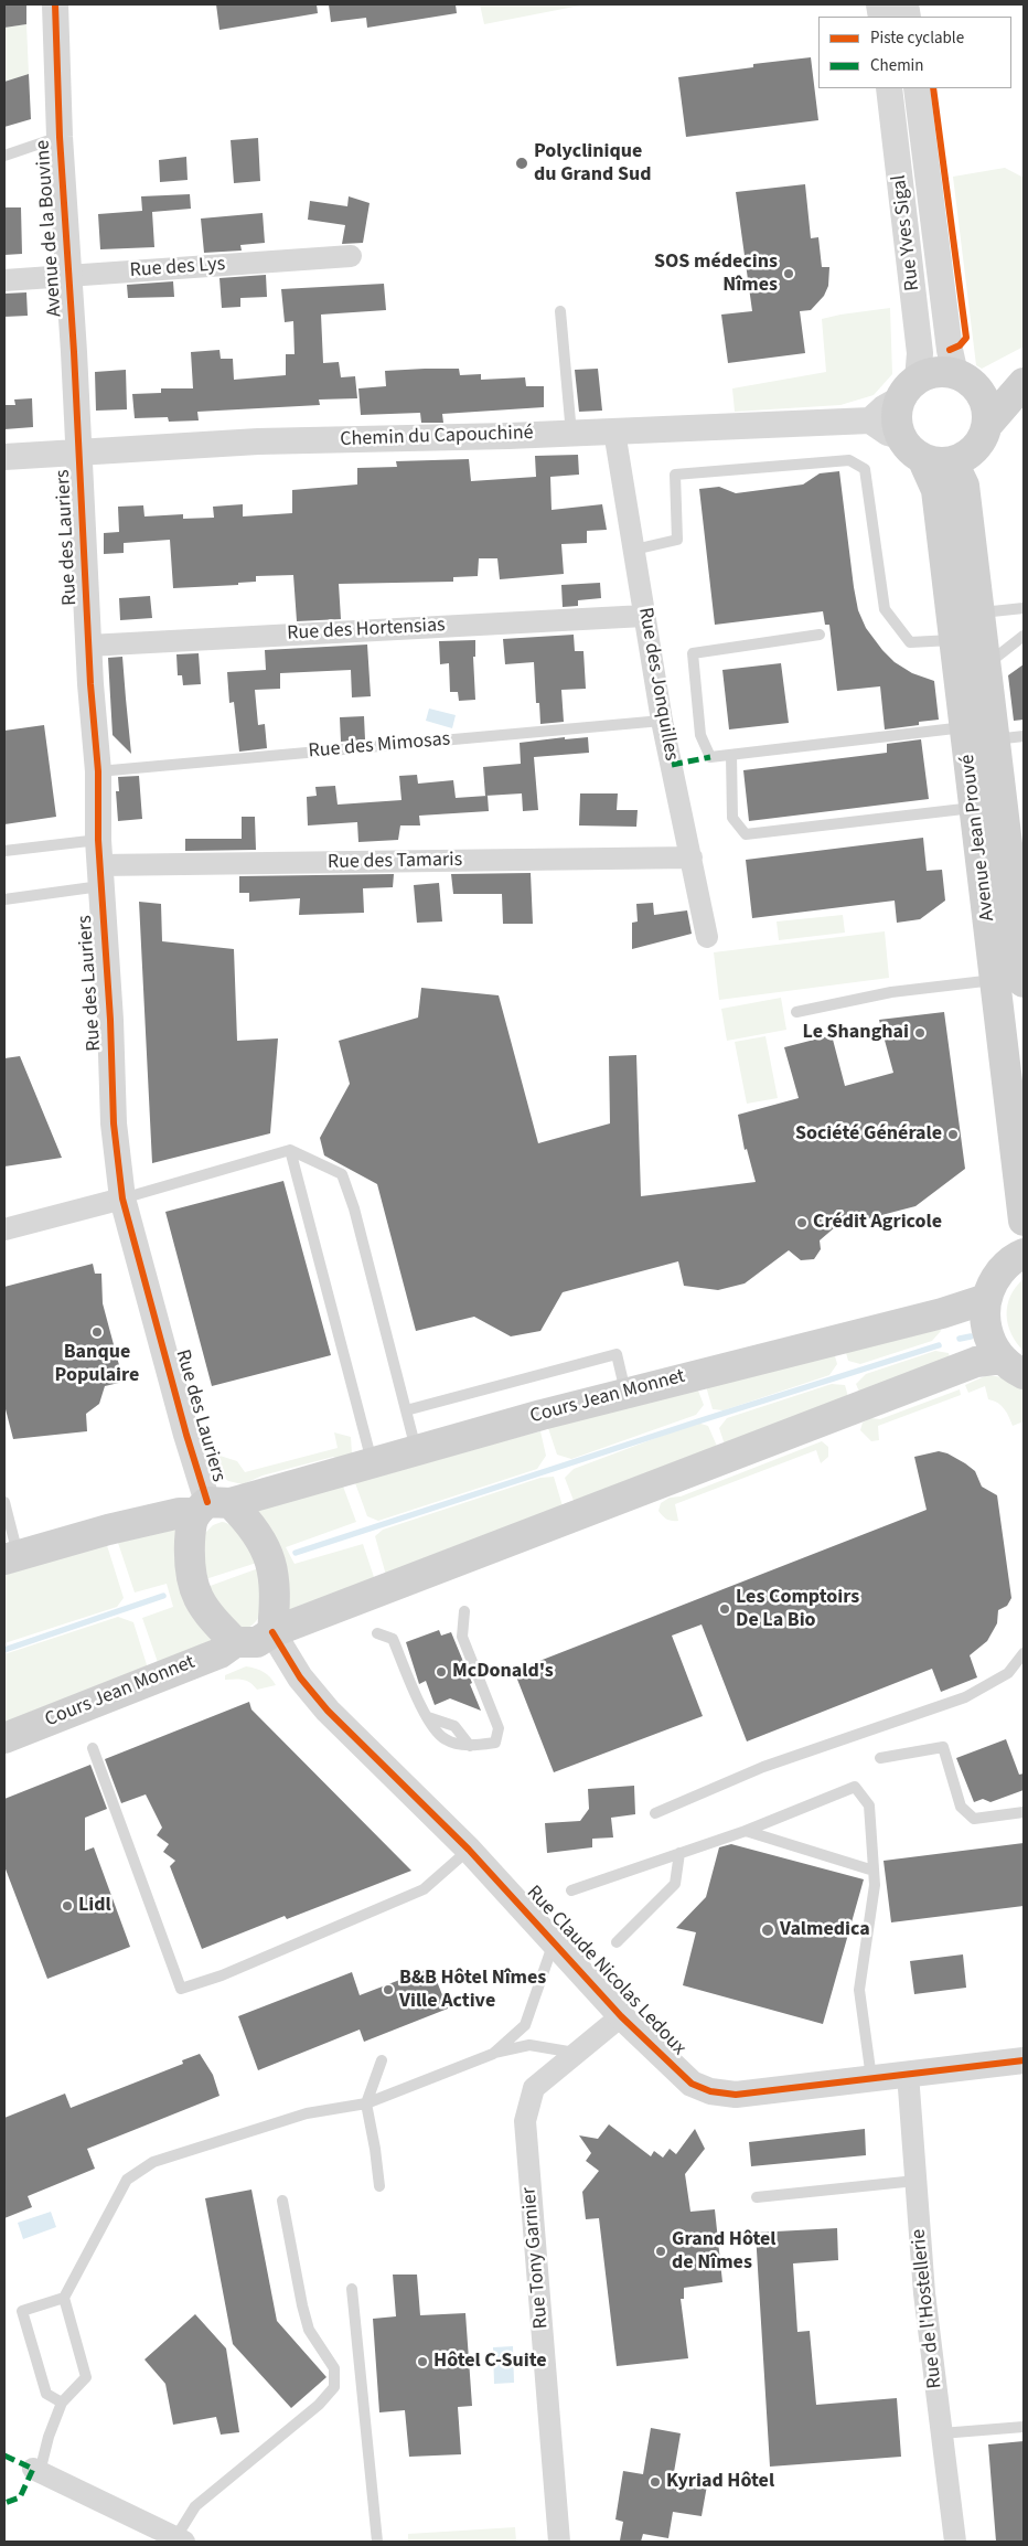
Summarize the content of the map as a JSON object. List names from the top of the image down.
{
  "streets": {
    "main road": ["Avenue Jean Prouvé", "Cours Jean Monnet"],
    "street": [
      "Avenue de la Bouvine",
      "Rue Yves Sigal",
      "Rue des Lys",
      "Chemin du Capouchiné",
      "Rue des Lauriers",
      "Rue des Hortensias",
      "Rue des Jonquilles",
      "Rue des Tamaris",
      "Rue Claude Nicolas Ledoux",
      "Rue Tony Garnier",
      "Rue de l'Hostellerie"
    ],
    "lane": ["Rue des Mimosas"]
  },
  "crossings": [
    ["Avenue de la Bouvine", "Rue des Lys"],
    ["Avenue de la Bouvine", "Chemin du Capouchiné"],
    ["Avenue de la Bouvine", "Rue des Lauriers"],
    ["Rue Yves Sigal", "Avenue Jean Prouvé"],
    ["Chemin du Capouchiné", "Rue des Lauriers"],
    ["Chemin du Capouchiné", "Rue des Jonquilles"],
    ["Rue des Lauriers", "Rue des Hortensias"],
    ["Rue des Lauriers", "Rue des Mimosas"],
    ["Rue des Lauriers", "Rue des Tamaris"],
    ["Rue des Lauriers", "Cours Jean Monnet"],
    ["Rue des Hortensias", "Rue des Jonquilles"],
    ["Rue des Jonquilles", "Rue des Mimosas"],
    ["Rue des Jonquilles", "Rue des Tamaris"],
    ["Rue Claude Nicolas Ledoux", "Rue Tony Garnier"],
    ["Rue Claude Nicolas Ledoux", "Rue de l'Hostellerie"]
  ],
  "places": [
    "Polyclinique du Grand Sud",
    "SOS médecins Nîmes",
    "Le Shanghai",
    "Société Générale",
    "Crédit Agricole",
    "Banque Populaire",
    "Les Comptoirs De La Bio",
    "McDonald's",
    "Lidl",
    "Valmedica",
    "B&B Hôtel Nîmes Ville Active",
    "Grand Hôtel de Nîmes",
    "Hôtel C-Suite",
    "Kyriad Hôtel"
  ],
  "legend": ["Piste cyclable", "Chemin"]
}
